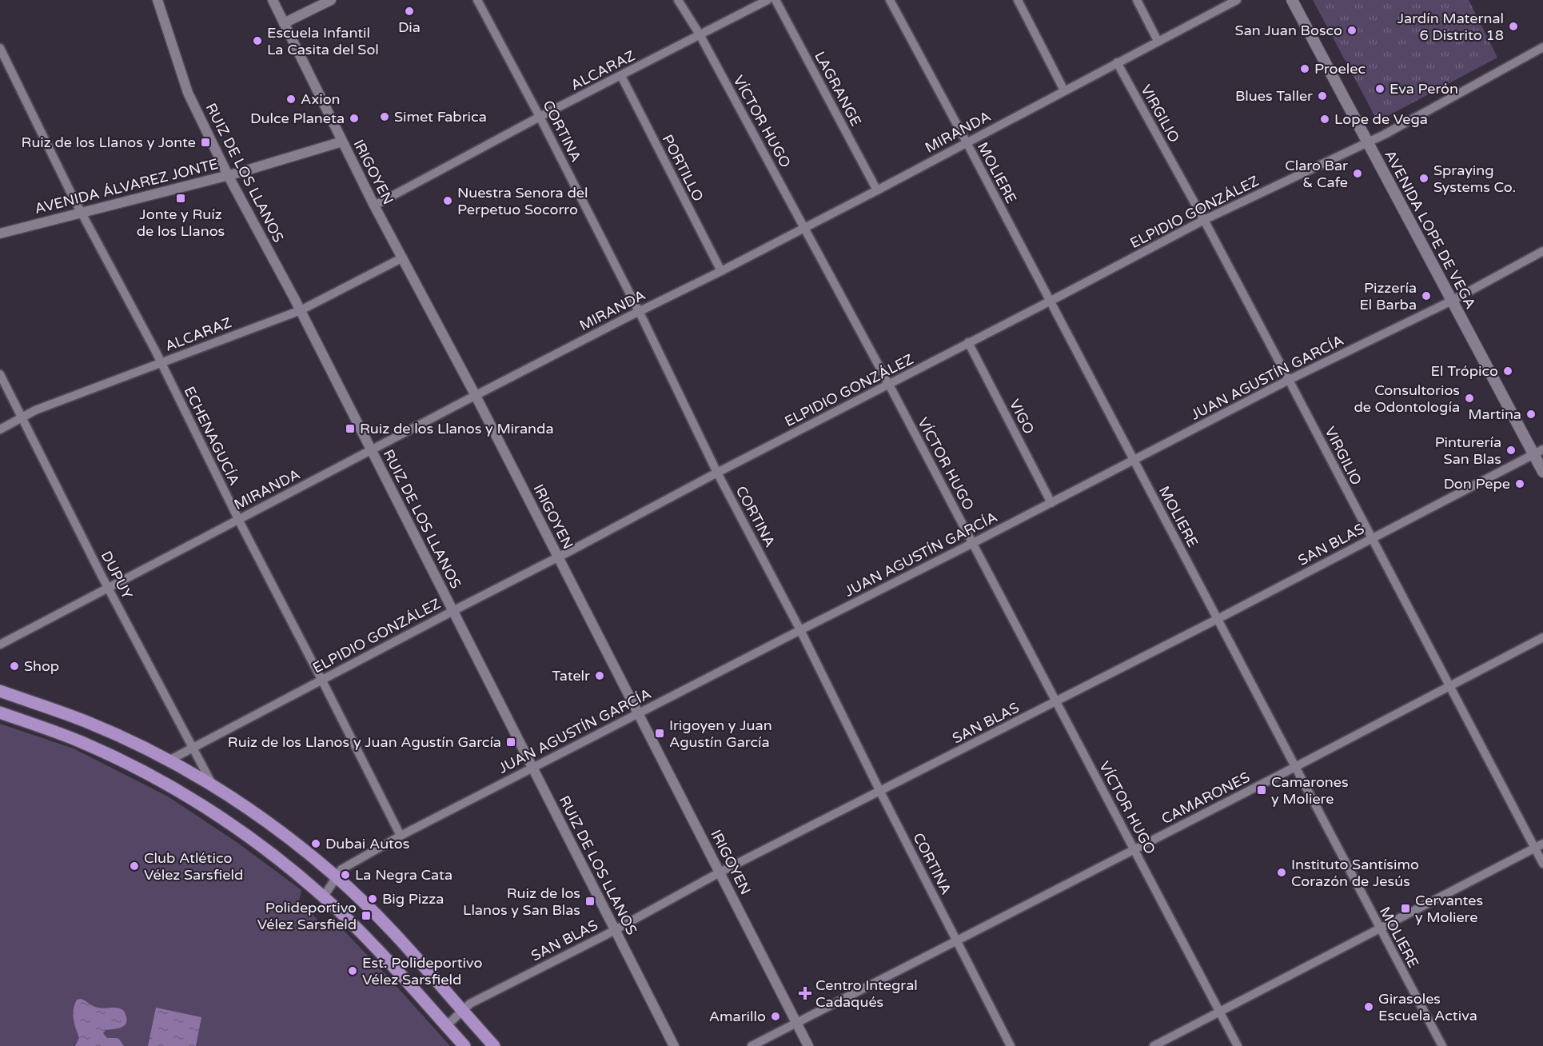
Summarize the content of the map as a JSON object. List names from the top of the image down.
{
  "streets": {
    "main road": ["AVENIDA LOPE DE VEGA"],
    "street": [
      "ALCARAZ",
      "LAGRANGE",
      "VIRGILIO",
      "VÍCTOR HUGO",
      "CORTINA",
      "MIRANDA",
      "PORTILLO",
      "IRIGOYEN",
      "RUIZ DE LOS LLANOS",
      "MOLIERE",
      "AVENIDA ÁLVAREZ JONTE",
      "ELPIDIO GONZÁLEZ",
      "JUAN AGUSTÍN GARCÍA",
      "VIGO",
      "ECHENAGUCÍA",
      "SAN BLAS",
      "DUPUY",
      "CAMARONES"
    ]
  },
  "crossings": [
    ["ALCARAZ", "VÍCTOR HUGO"],
    ["ALCARAZ", "CORTINA"],
    ["ALCARAZ", "PORTILLO"],
    ["ALCARAZ", "IRIGOYEN"],
    ["ALCARAZ", "RUIZ DE LOS LLANOS"],
    ["ALCARAZ", "ECHENAGUCÍA"],
    ["ALCARAZ", "DUPUY"],
    ["LAGRANGE", "MIRANDA"],
    ["VIRGILIO", "MIRANDA"],
    ["VIRGILIO", "ELPIDIO GONZÁLEZ"],
    ["VIRGILIO", "JUAN AGUSTÍN GARCÍA"],
    ["VIRGILIO", "SAN BLAS"],
    ["VIRGILIO", "CAMARONES"],
    ["VÍCTOR HUGO", "MIRANDA"],
    ["VÍCTOR HUGO", "ELPIDIO GONZÁLEZ"],
    ["VÍCTOR HUGO", "JUAN AGUSTÍN GARCÍA"],
    ["VÍCTOR HUGO", "SAN BLAS"],
    ["VÍCTOR HUGO", "CAMARONES"],
    ["CORTINA", "MIRANDA"],
    ["CORTINA", "ELPIDIO GONZÁLEZ"],
    ["CORTINA", "JUAN AGUSTÍN GARCÍA"],
    ["CORTINA", "SAN BLAS"],
    ["CORTINA", "CAMARONES"],
    ["MIRANDA", "PORTILLO"],
    ["MIRANDA", "IRIGOYEN"],
    ["MIRANDA", "RUIZ DE LOS LLANOS"],
    ["MIRANDA", "MOLIERE"],
    ["MIRANDA", "ECHENAGUCÍA"],
    ["MIRANDA", "DUPUY"],
    ["IRIGOYEN", "AVENIDA ÁLVAREZ JONTE"],
    ["IRIGOYEN", "ELPIDIO GONZÁLEZ"],
    ["IRIGOYEN", "JUAN AGUSTÍN GARCÍA"],
    ["IRIGOYEN", "SAN BLAS"],
    ["IRIGOYEN", "CAMARONES"],
    ["RUIZ DE LOS LLANOS", "AVENIDA ÁLVAREZ JONTE"],
    ["RUIZ DE LOS LLANOS", "ELPIDIO GONZÁLEZ"],
    ["RUIZ DE LOS LLANOS", "JUAN AGUSTÍN GARCÍA"],
    ["RUIZ DE LOS LLANOS", "SAN BLAS"],
    ["MOLIERE", "ELPIDIO GONZÁLEZ"],
    ["MOLIERE", "JUAN AGUSTÍN GARCÍA"],
    ["MOLIERE", "SAN BLAS"],
    ["MOLIERE", "CAMARONES"],
    ["AVENIDA ÁLVAREZ JONTE", "ECHENAGUCÍA"],
    ["ELPIDIO GONZÁLEZ", "AVENIDA LOPE DE VEGA"],
    ["ELPIDIO GONZÁLEZ", "VIGO"],
    ["ELPIDIO GONZÁLEZ", "ECHENAGUCÍA"],
    ["ELPIDIO GONZÁLEZ", "DUPUY"],
    ["AVENIDA LOPE DE VEGA", "JUAN AGUSTÍN GARCÍA"],
    ["AVENIDA LOPE DE VEGA", "SAN BLAS"],
    ["JUAN AGUSTÍN GARCÍA", "VIGO"],
    ["JUAN AGUSTÍN GARCÍA", "ECHENAGUCÍA"]
  ],
  "places": {
    "other": [
      "Dia",
      "Jardín Maternal 6 Distrito 18",
      "San Juan Bosco",
      "Escuela Infantil La Casita del Sol",
      "Proelec",
      "Eva Perón",
      "Blues Taller",
      "Axion",
      "Simet Fabrica",
      "Dulce Planeta",
      "Lope de Vega",
      "Claro Bar & Cafe",
      "Spraying Systems Co.",
      "Nuestra Senora del Perpetuo Socorro",
      "Pizzería El Barba",
      "El Trópico",
      "Consultorios de Odontología",
      "Martina",
      "Pinturería San Blas",
      "Don Pepe",
      "Shop",
      "Tatelr",
      "Dubai Autos",
      "Club Atlético Vélez Sarsfield",
      "Instituto Santísimo Corazón de Jesús",
      "La Negra Cata",
      "Big Pizza",
      "Est. Polideportivo Vélez Sarsfield",
      "Girasoles Escuela Activa",
      "Amarillo"
    ],
    "transit": [
      "Ruiz de los Llanos y Jonte",
      "Jonte y Ruíz de los Llanos",
      "Ruiz de los Llanos y Miranda",
      "Irigoyen y Juan Agustín García",
      "Ruiz de los Llanos y Juan Agustín García",
      "Camarones y Moliere",
      "Ruiz de los Llanos y San Blas",
      "Cervantes y Moliere",
      "Polideportivo Vélez Sarsfield"
    ],
    "health": ["Centro Integral Cadaqués"]
  }
}
